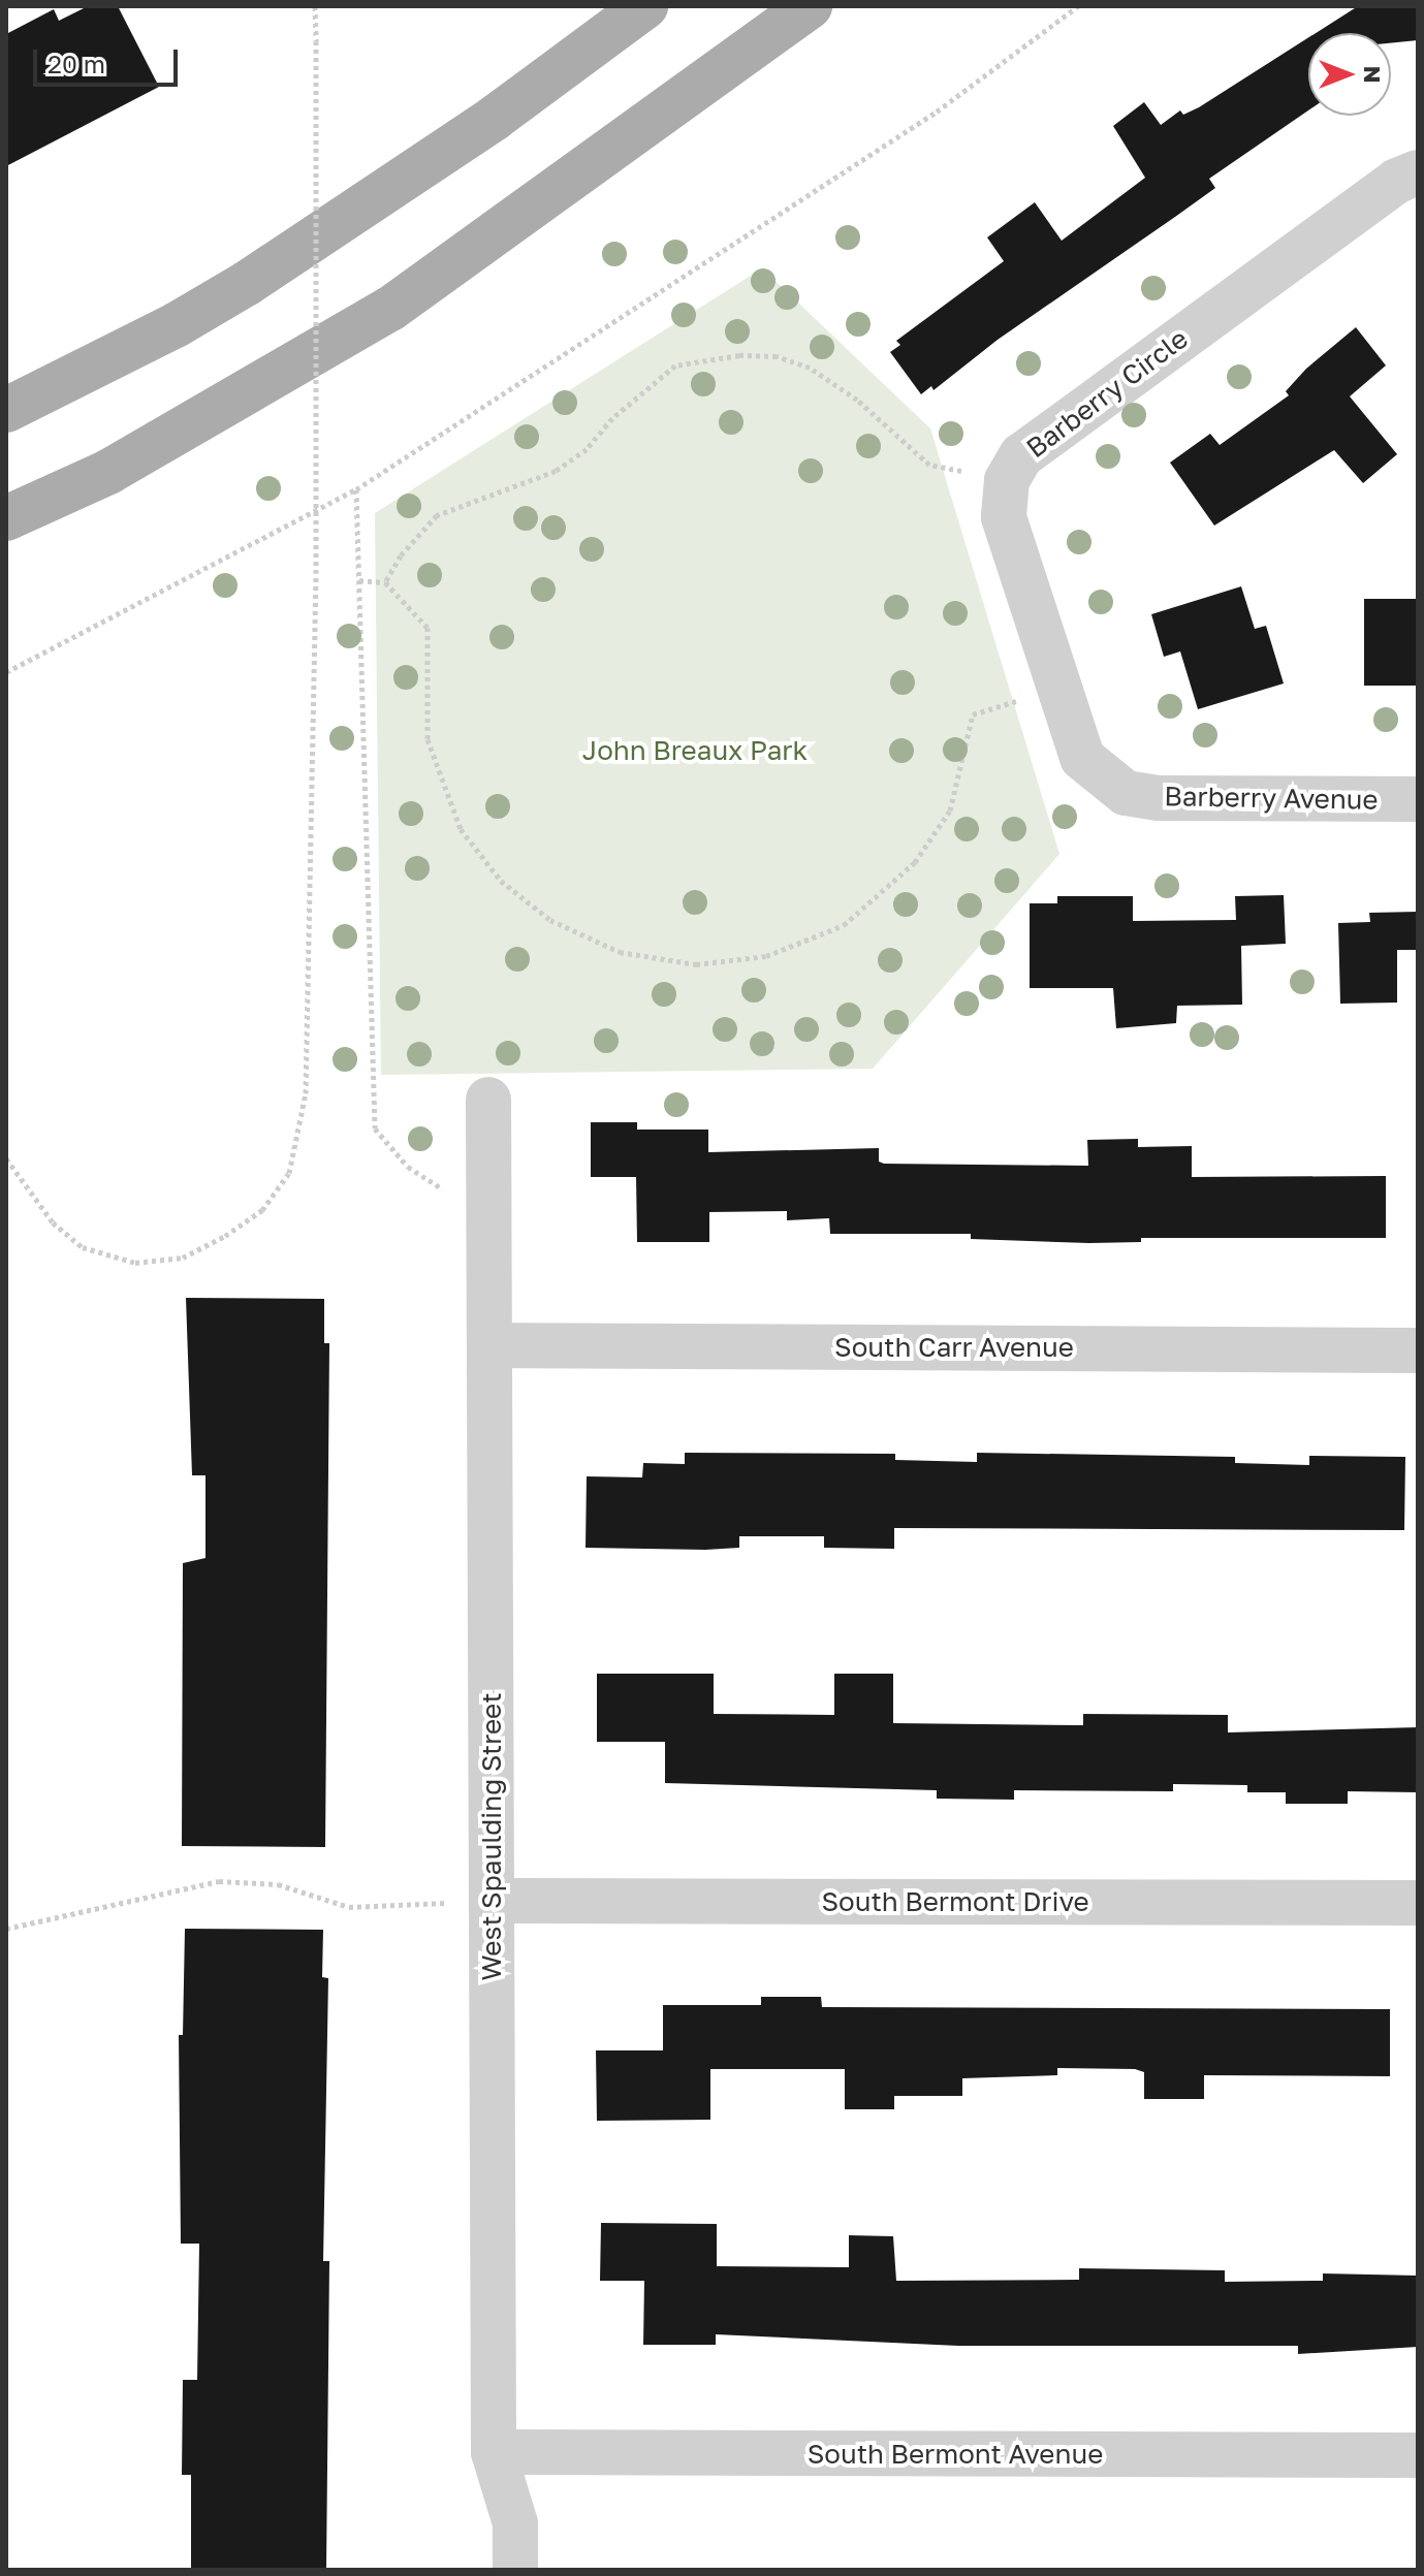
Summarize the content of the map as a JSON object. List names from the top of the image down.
{
  "streets": {
    "street": [
      "Barberry Circle",
      "Barberry Avenue",
      "South Carr Avenue",
      "West Spaulding Street",
      "South Bermont Drive",
      "South Bermont Avenue"
    ]
  },
  "crossings": [
    ["Barberry Circle", "Barberry Avenue"],
    ["South Carr Avenue", "West Spaulding Street"],
    ["West Spaulding Street", "South Bermont Drive"],
    ["West Spaulding Street", "South Bermont Avenue"]
  ],
  "parks": ["John Breaux Park"],
  "scale_bar": "20 m",
  "north": "right"
}
